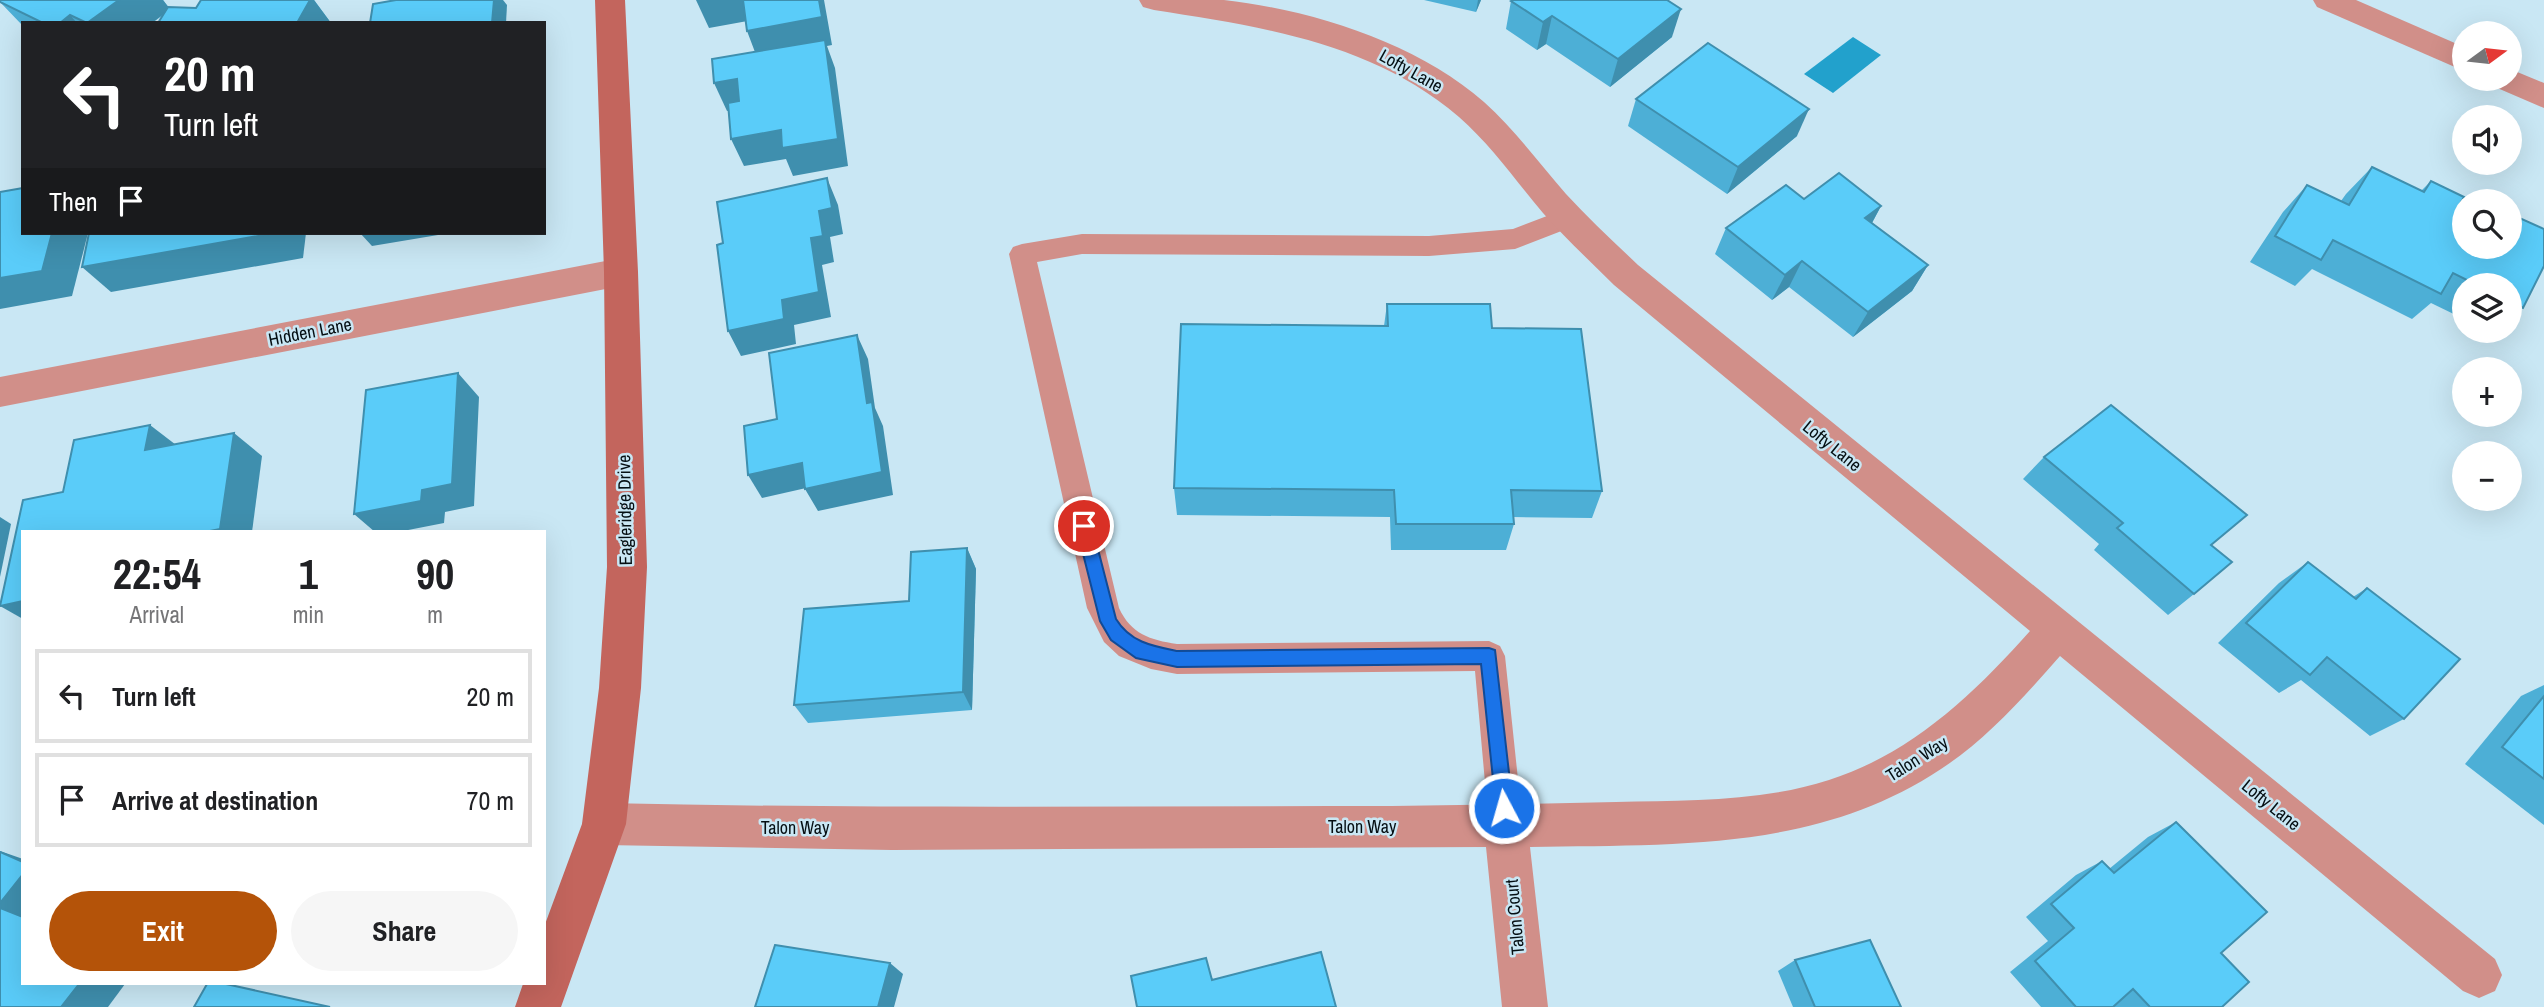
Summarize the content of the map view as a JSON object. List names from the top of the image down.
{
  "streets": {
    "main road": ["Eagleridge Drive"],
    "street": [
      "Lofty Lane",
      "Hidden Lane",
      "Talon Way",
      "Talon Court"
    ]
  },
  "crossings": [
    ["Lofty Lane", "Talon Way"],
    ["Hidden Lane", "Eagleridge Drive"],
    ["Eagleridge Drive", "Talon Way"],
    ["Talon Way", "Talon Court"]
  ],
  "north": "right",
  "page": {
    "map_buttons": ["+", "−"],
    "turn": ["20 m", "Turn left"],
    "then": "Then",
    "eta": [
      "22:54",
      "Arrival",
      "1",
      "min",
      "90",
      "m"
    ],
    "list": [
      {
        "name": "Turn left",
        "value": "20 m"
      },
      {
        "name": "Arrive at destination",
        "value": "70 m"
      }
    ],
    "buttons": ["Exit", "Share"]
  }
}
